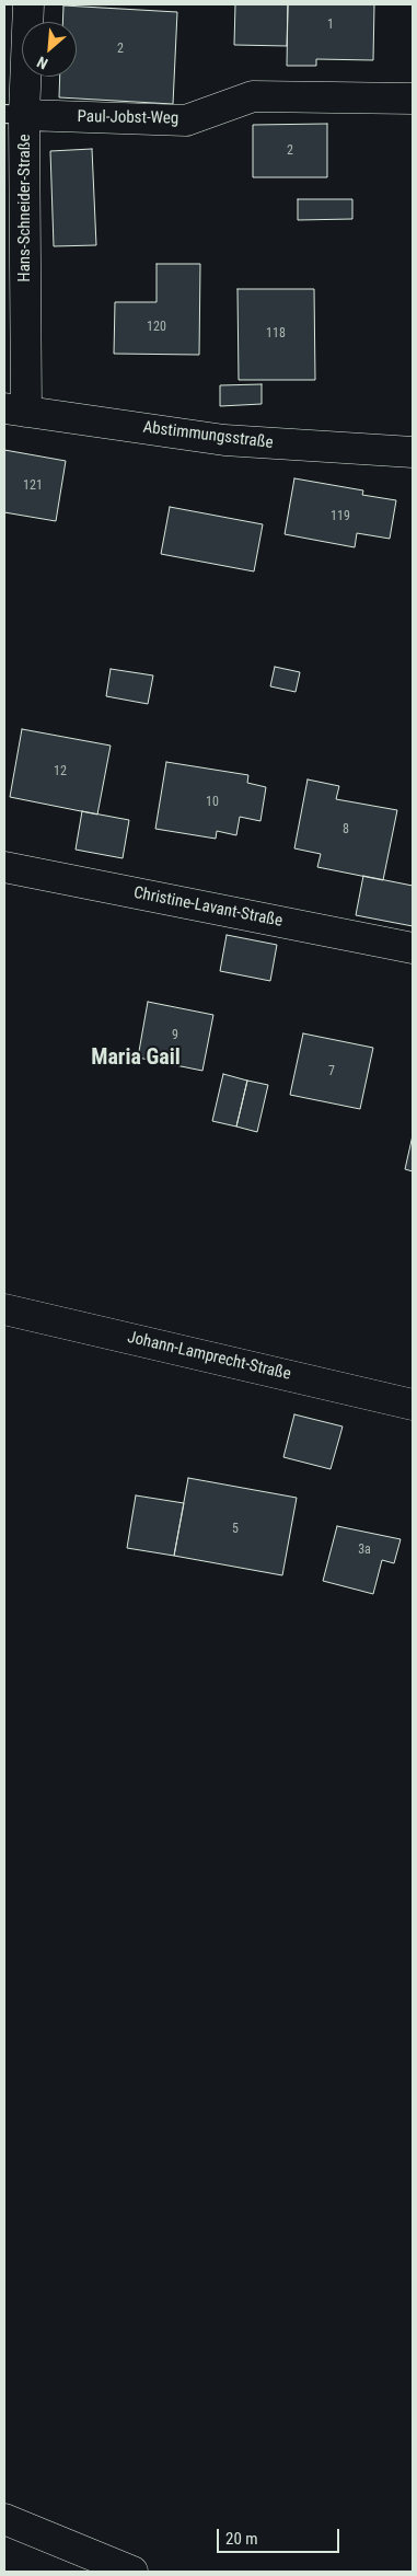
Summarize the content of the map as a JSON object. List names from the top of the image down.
{
  "streets": {
    "street": [
      "Paul-Jobst-Weg",
      "Hans-Schneider-Straße",
      "Abstimmungsstraße",
      "Christine-Lavant-Straße",
      "Johann-Lamprecht-Straße"
    ]
  },
  "crossings": [
    ["Paul-Jobst-Weg", "Hans-Schneider-Straße"],
    ["Hans-Schneider-Straße", "Abstimmungsstraße"]
  ],
  "districts": ["Maria Gail"],
  "house_numbers": [
    "1",
    "2",
    "2",
    "120",
    "118",
    "121",
    "119",
    "12",
    "10",
    "8",
    "9",
    "7",
    "5",
    "3a"
  ],
  "scale_bar": "20 m",
  "north": "bottom left"
}
